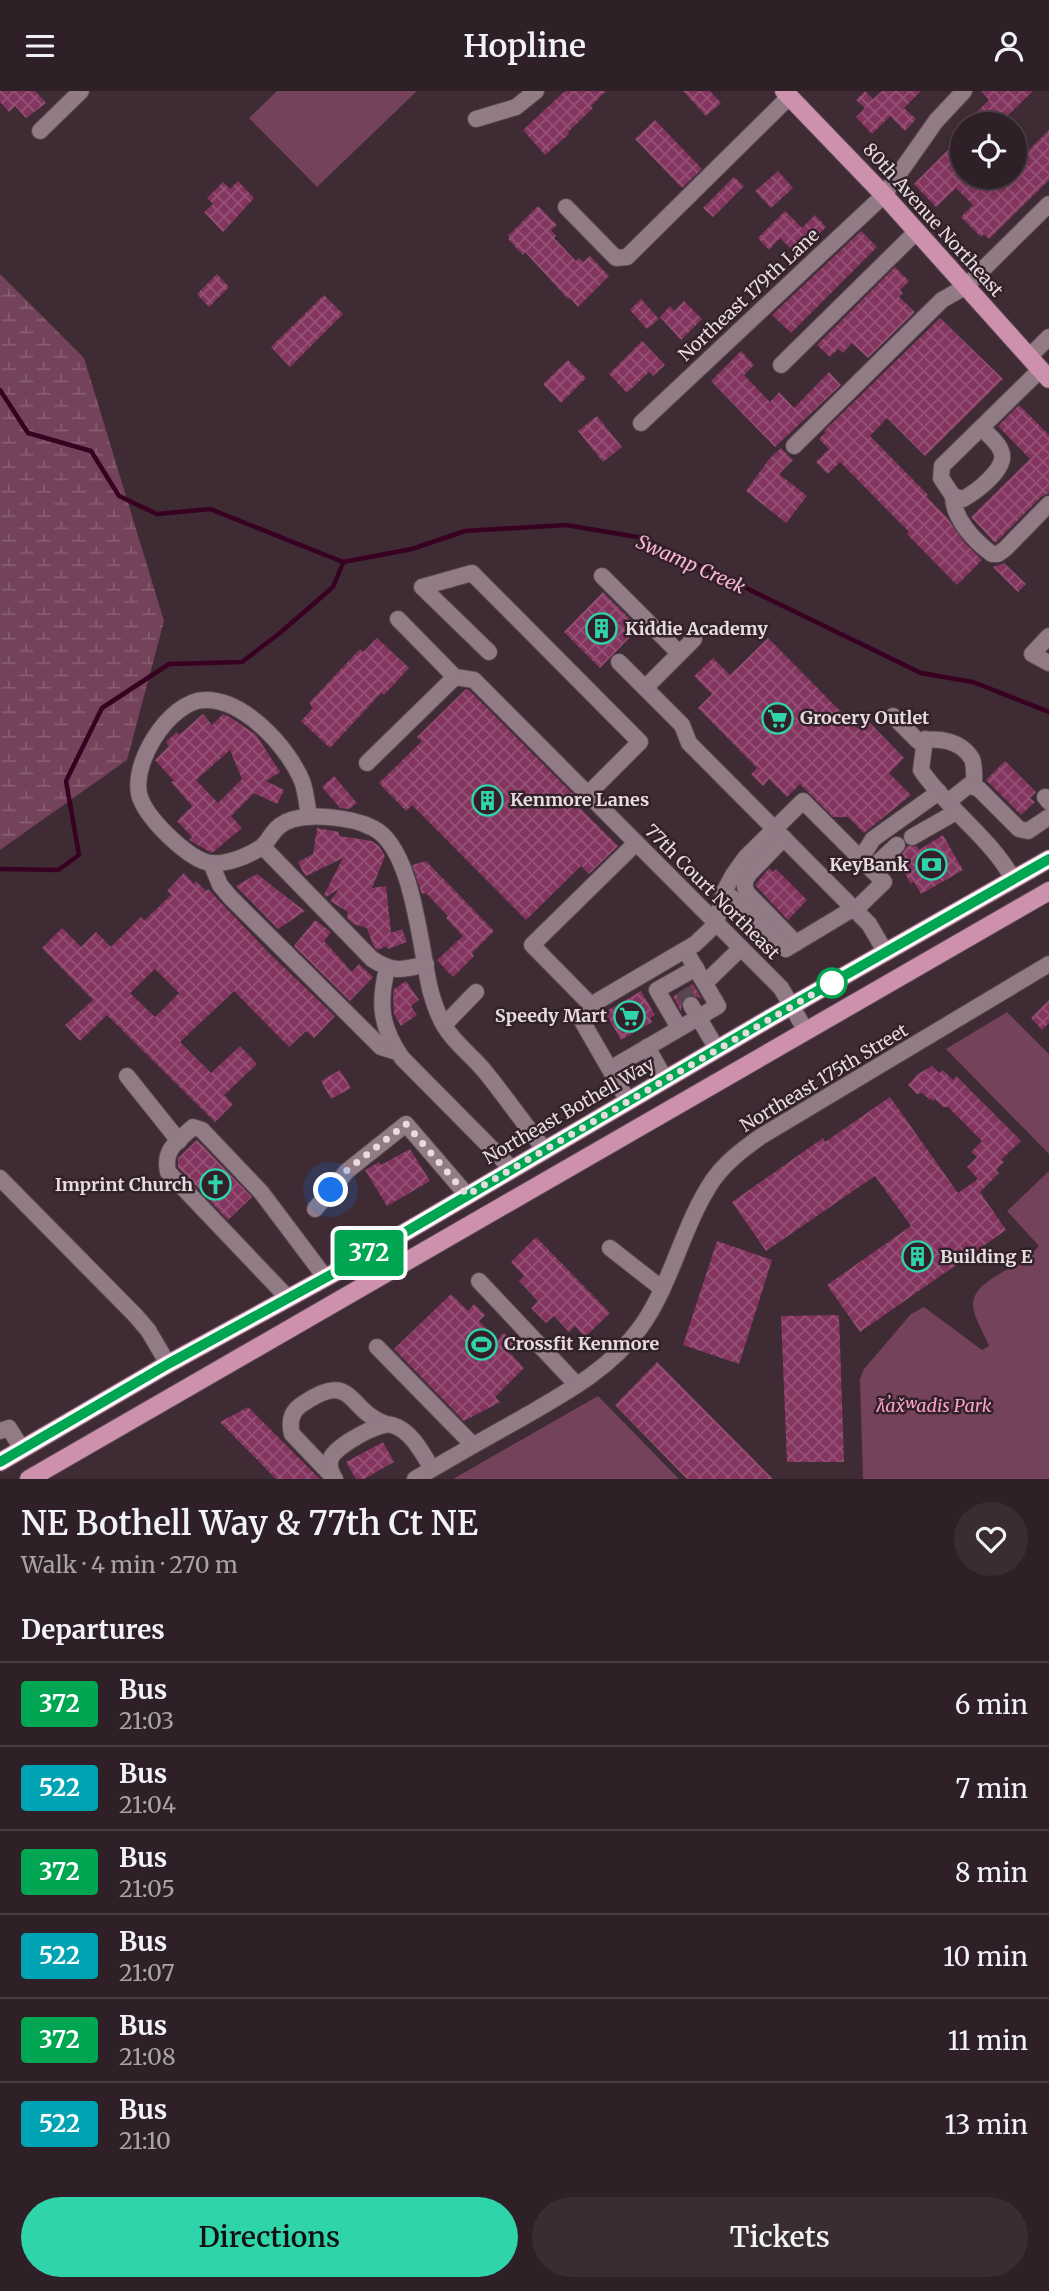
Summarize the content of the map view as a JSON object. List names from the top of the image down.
{
  "streets": {
    "main road": ["80th Avenue Northeast", "Northeast Bothell Way"],
    "street": ["Northeast 179th Lane", "77th Court Northeast", "Northeast 175th Street"]
  },
  "crossings": [
    ["80th Avenue Northeast", "Northeast 179th Lane"],
    ["77th Court Northeast", "Northeast Bothell Way"]
  ],
  "water": ["Swamp Creek"],
  "parks": ["ƛ̕ax̌ʷadis Park"],
  "places": {
    "building": ["Kiddie Academy", "Kenmore Lanes", "Building E"],
    "supermarket": ["Grocery Outlet", "Speedy Mart"],
    "bank": ["KeyBank"],
    "church": ["Imprint Church"],
    "sports": ["Crossfit Kenmore"]
  },
  "lines": ["bus line 372"],
  "page": {
    "header": "Hopline",
    "on_map": "372",
    "heading": [
      ["NE Bothell Way & 77th Ct NE", "Walk · 4 min · 270 m"],
      "Departures"
    ],
    "list": [
      {
        "mark": "372",
        "name": "Bus",
        "note": "21:03",
        "value": "6 min"
      },
      {
        "mark": "522",
        "name": "Bus",
        "note": "21:04",
        "value": "7 min"
      },
      {
        "mark": "372",
        "name": "Bus",
        "note": "21:05",
        "value": "8 min"
      },
      {
        "mark": "522",
        "name": "Bus",
        "note": "21:07",
        "value": "10 min"
      },
      {
        "mark": "372",
        "name": "Bus",
        "note": "21:08",
        "value": "11 min"
      },
      {
        "mark": "522",
        "name": "Bus",
        "note": "21:10",
        "value": "13 min"
      }
    ],
    "buttons": ["Directions", "Tickets"]
  }
}
